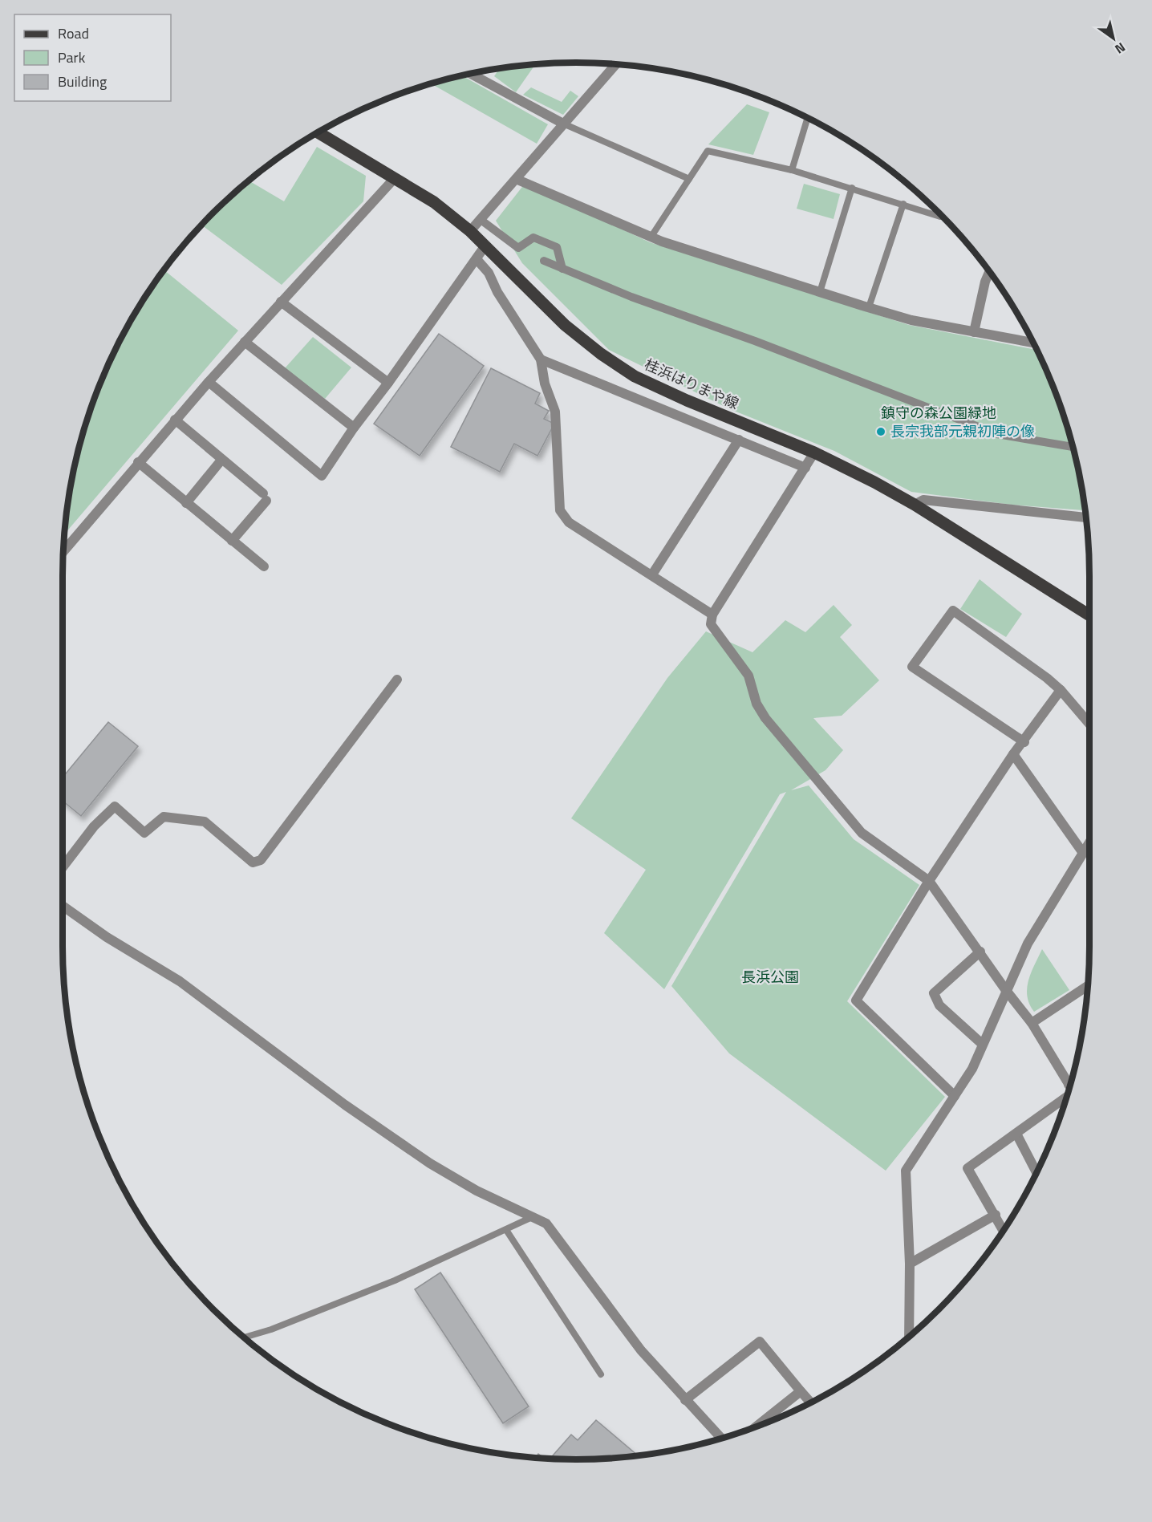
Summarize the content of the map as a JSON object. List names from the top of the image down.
{
  "streets": {
    "main road": ["桂浜はりまや線"]
  },
  "parks": ["鎮守の森公園緑地", "長浜公園"],
  "places": ["長宗我部元親初陣の像"],
  "legend": ["Road", "Park", "Building"],
  "north": "bottom right"
}
